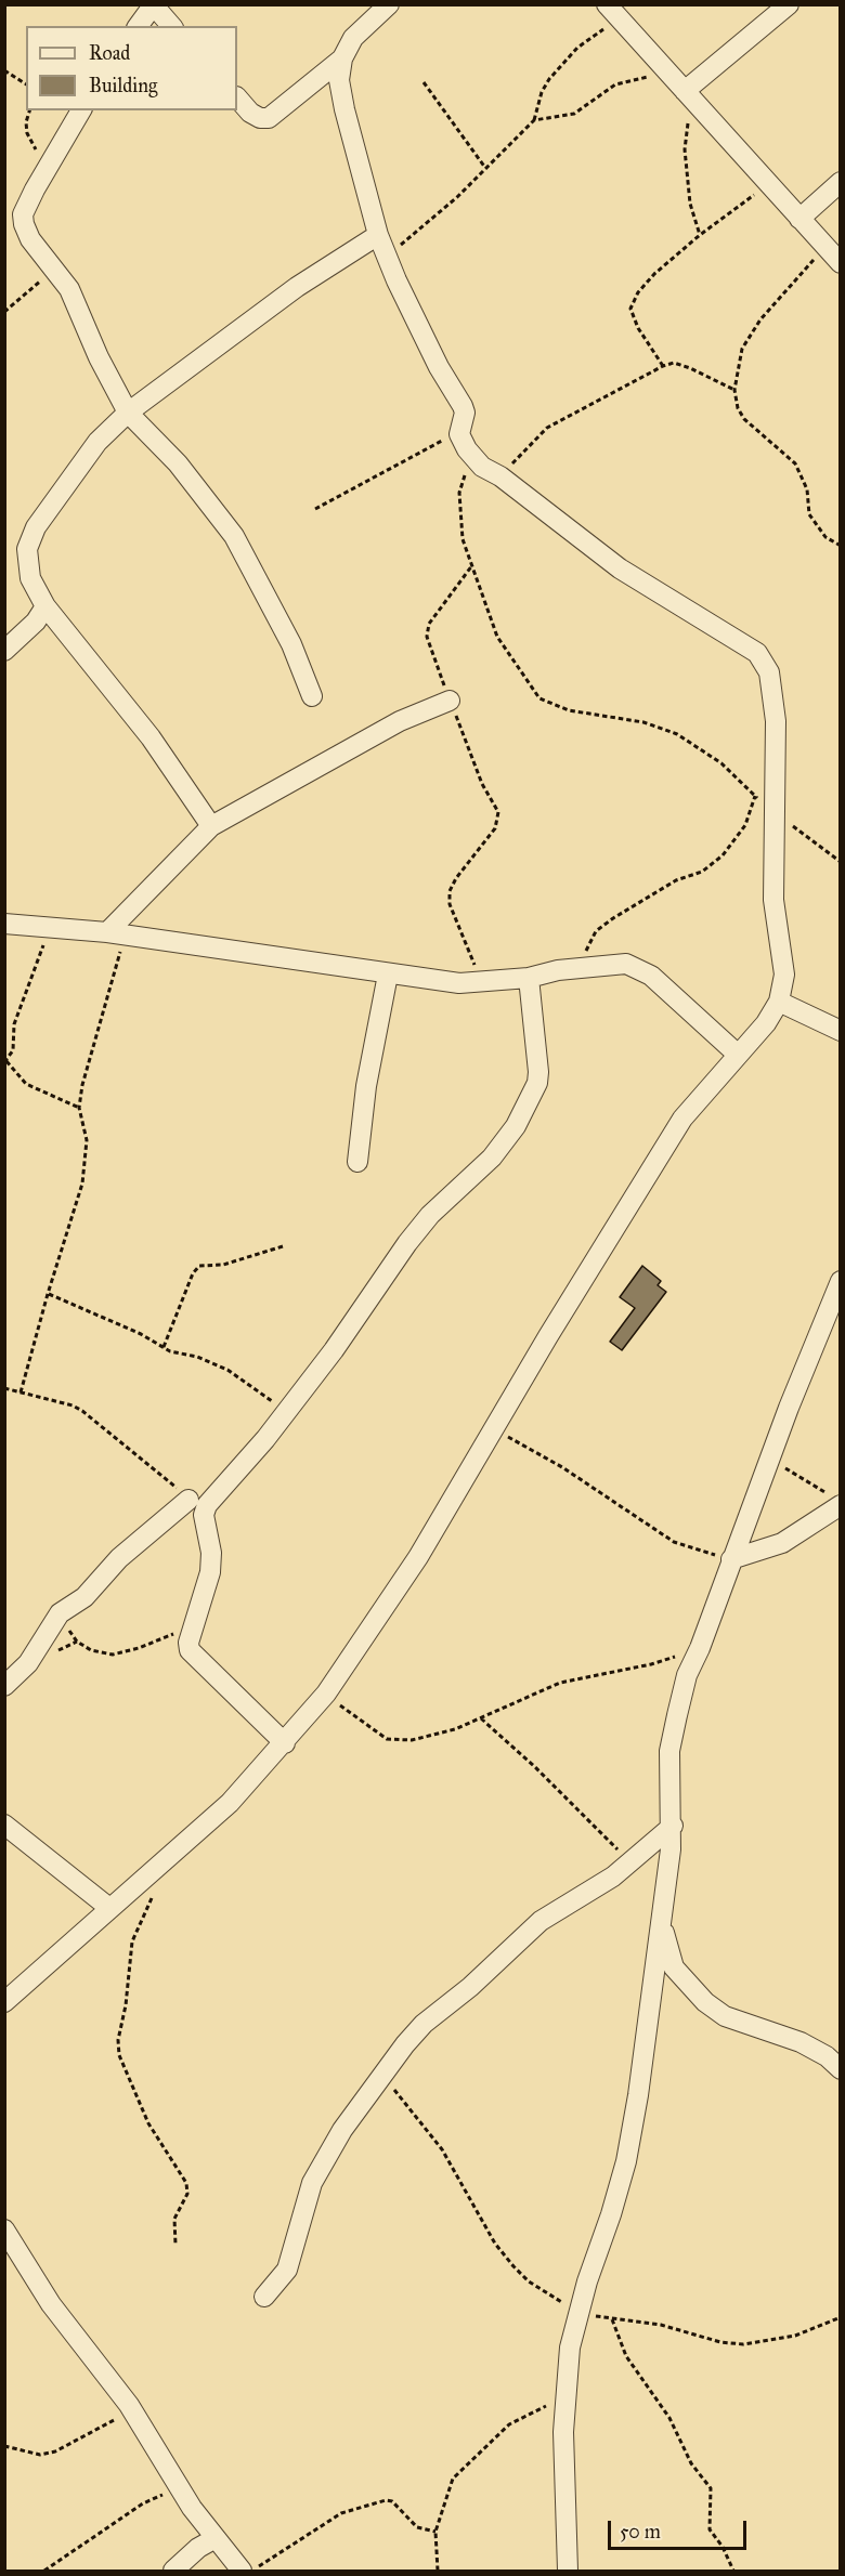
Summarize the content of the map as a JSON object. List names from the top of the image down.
{
  "legend": ["Road", "Building"],
  "scale_bar": "50 m"
}
